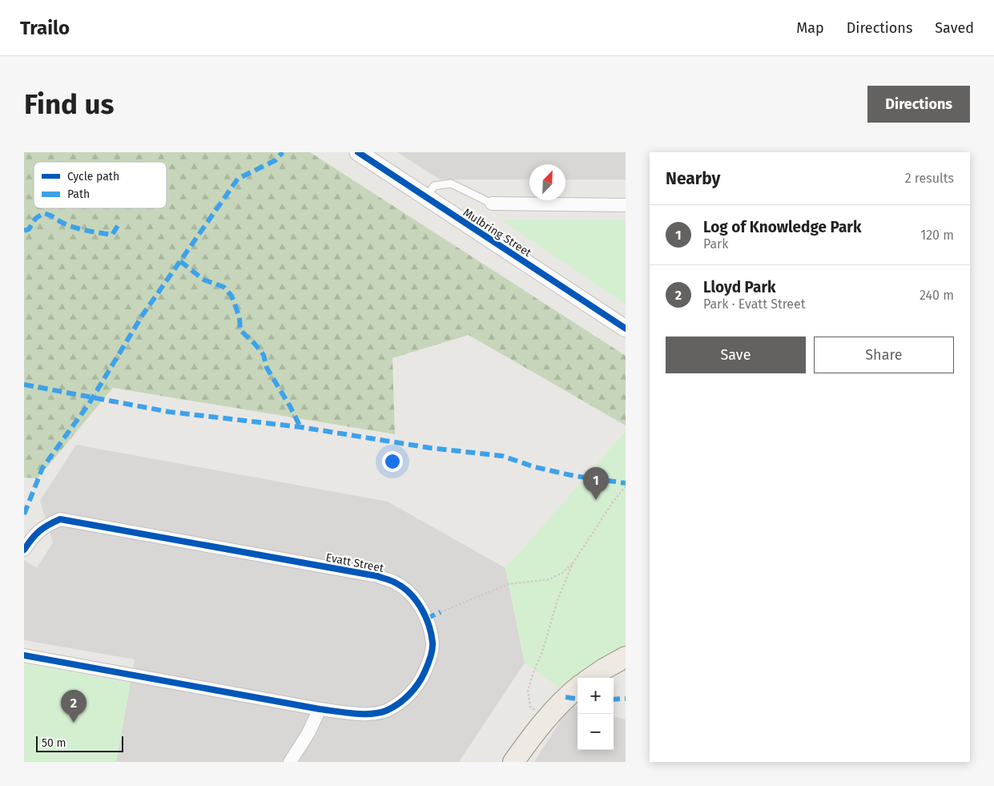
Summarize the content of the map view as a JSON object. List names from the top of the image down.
{
  "streets": {
    "street": ["Mulbring Street", "Evatt Street"]
  },
  "legend": ["Cycle path", "Path"],
  "scale_bar": "50 m",
  "north": "top right",
  "page": {
    "header": "Trailo",
    "nav": ["Map", "Directions", "Saved"],
    "buttons": [
      "Directions",
      ["Save", "Share"]
    ],
    "title": "Find us",
    "heading": ["Nearby", "2 results"],
    "list": [
      {
        "mark": "1",
        "name": "Log of Knowledge Park",
        "note": "Park",
        "value": "120 m"
      },
      {
        "mark": "2",
        "name": "Lloyd Park",
        "note": "Park · Evatt Street",
        "value": "240 m"
      }
    ],
    "pins": ["1", "2"],
    "map_buttons": ["+", "−"],
    "scale": "50 m"
  }
}
